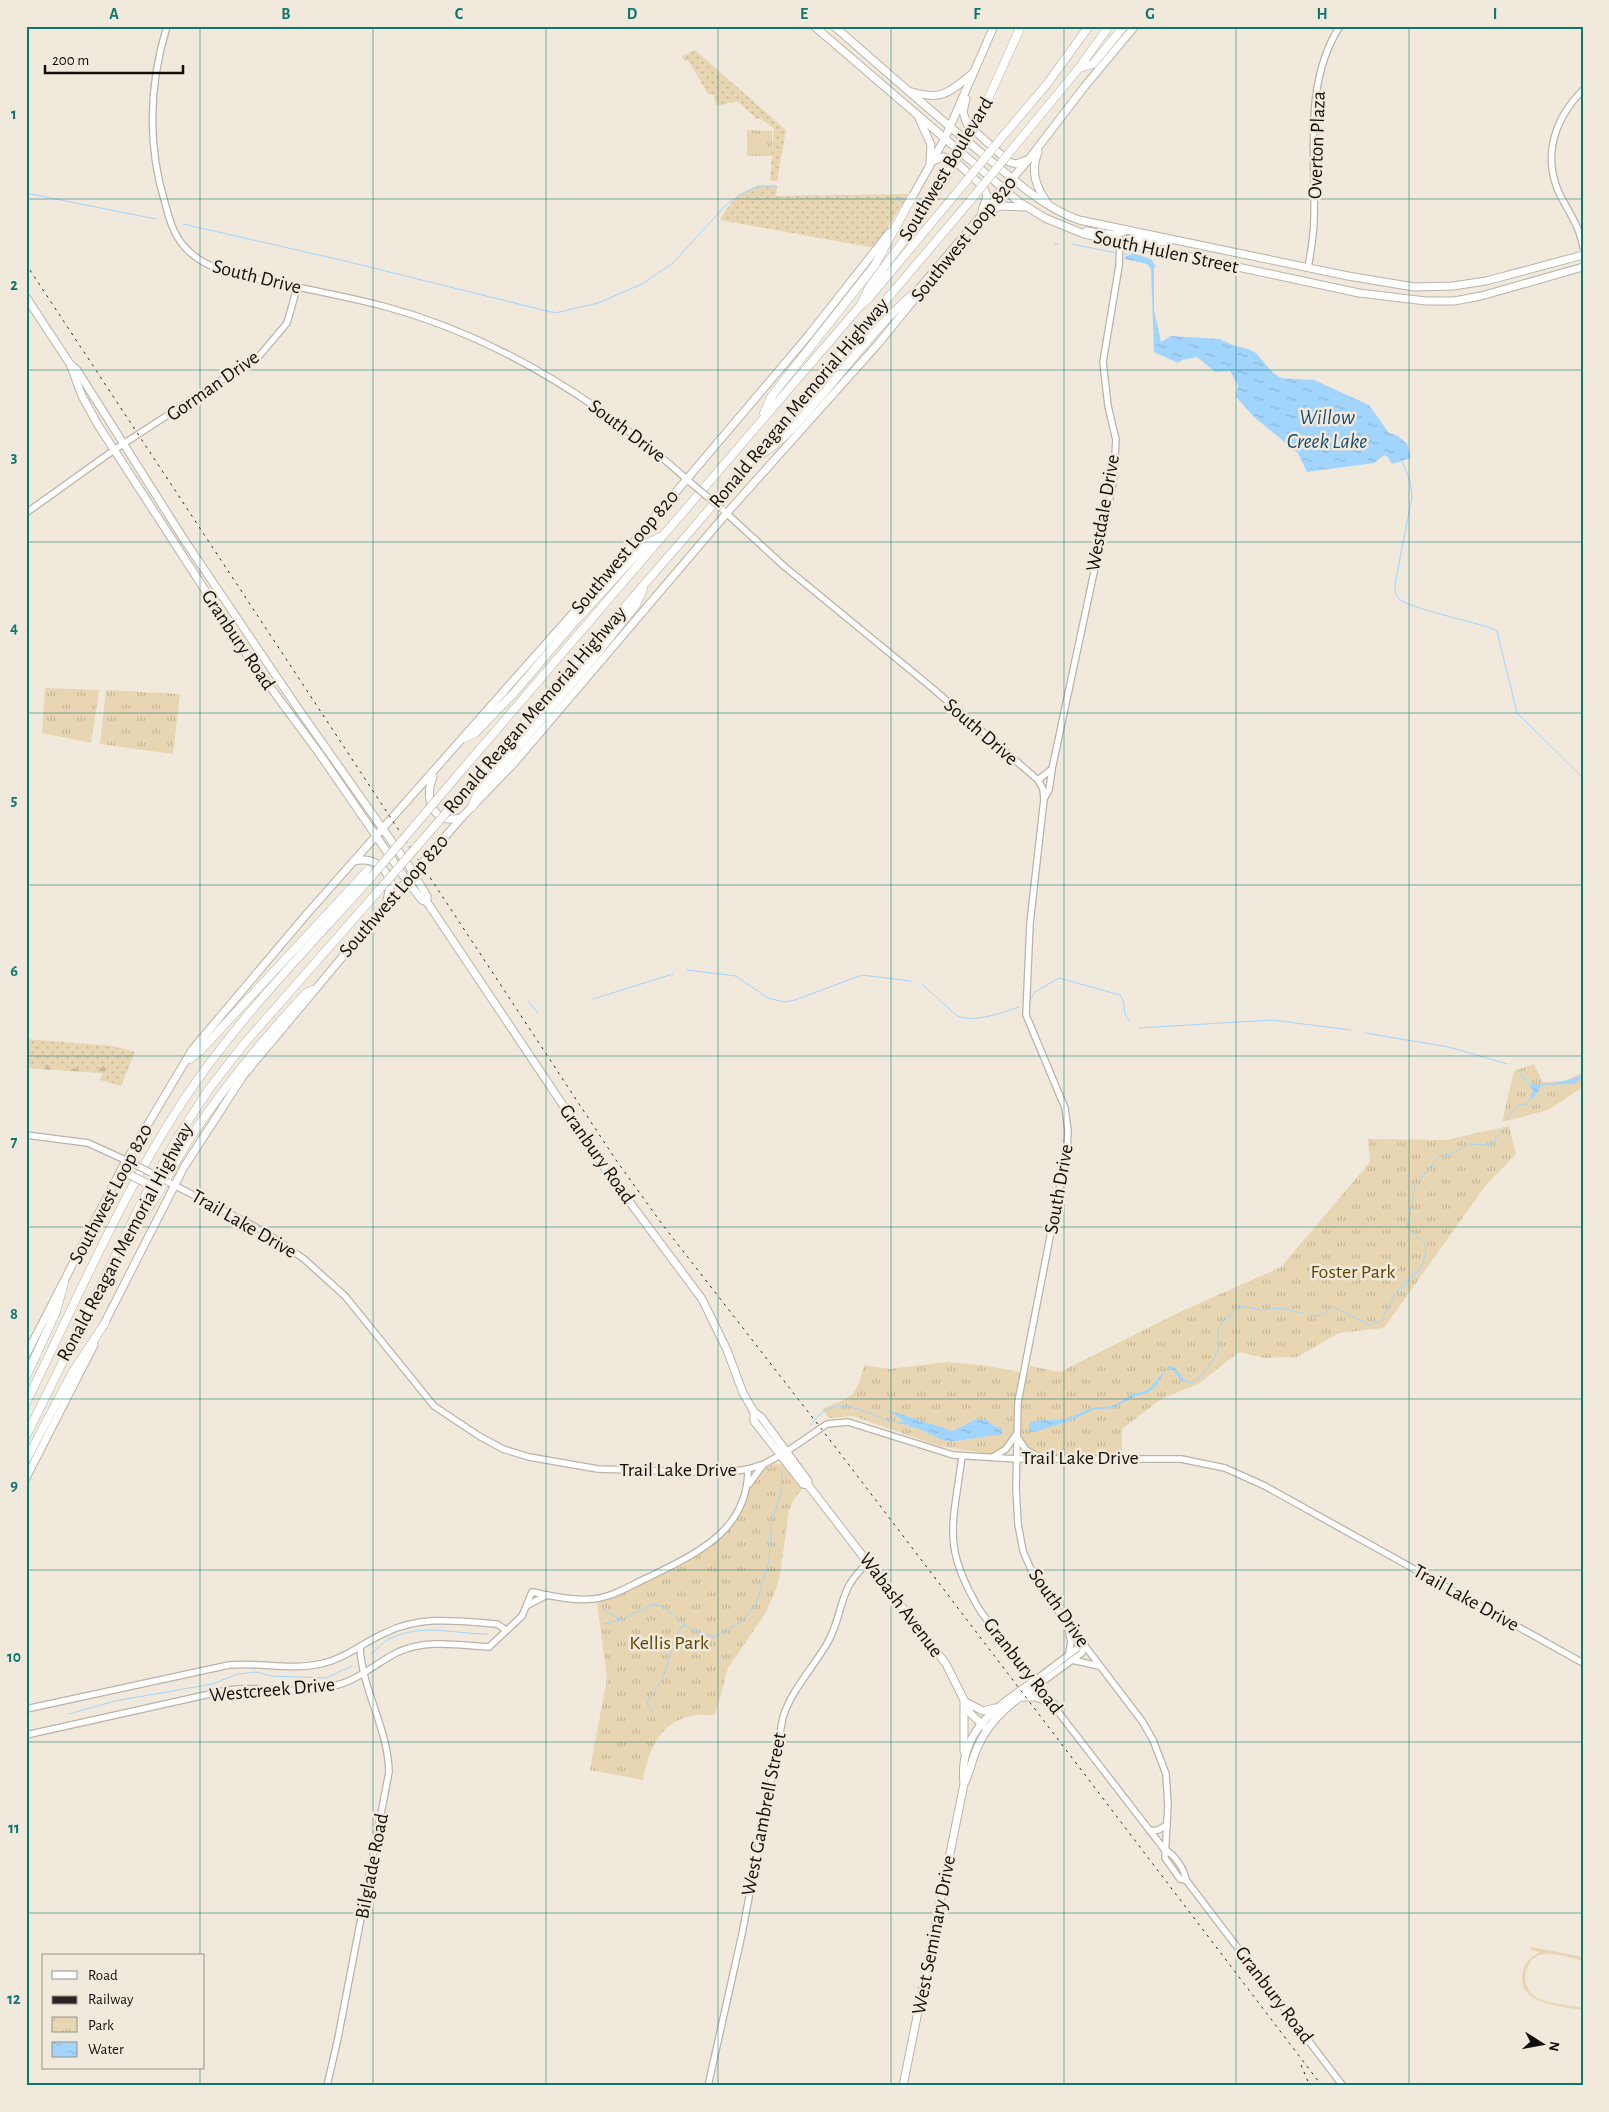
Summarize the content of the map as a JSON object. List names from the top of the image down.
{
  "streets": {
    "highway": ["Southwest Boulevard", "Ronald Reagan Memorial Highway"],
    "main road": [
      "Southwest Loop 820",
      "South Hulen Street",
      "Granbury Road",
      "Wabash Avenue",
      "West Seminary Drive"
    ],
    "street": [
      "Overton Plaza",
      "South Drive",
      "Gorman Drive",
      "Westdale Drive",
      "Trail Lake Drive",
      "Westcreek Drive",
      "West Gambrell Street",
      "Bilglade Road"
    ]
  },
  "crossings": [
    ["Overton Plaza", "South Hulen Street"],
    ["Southwest Boulevard", "Ronald Reagan Memorial Highway"],
    ["Southwest Loop 820", "South Hulen Street"],
    ["Southwest Loop 820", "South Drive"],
    ["Southwest Loop 820", "Granbury Road"],
    ["Southwest Loop 820", "Trail Lake Drive"],
    ["South Hulen Street", "Westdale Drive"],
    ["South Drive", "Gorman Drive"],
    ["South Drive", "Westdale Drive"],
    ["South Drive", "Granbury Road"],
    ["South Drive", "Trail Lake Drive"],
    ["South Drive", "West Seminary Drive"],
    ["Gorman Drive", "Granbury Road"],
    ["Granbury Road", "Trail Lake Drive"],
    ["Granbury Road", "Wabash Avenue"],
    ["Granbury Road", "West Seminary Drive"],
    ["Trail Lake Drive", "Wabash Avenue"],
    ["Wabash Avenue", "West Gambrell Street"],
    ["Wabash Avenue", "West Seminary Drive"],
    ["Westcreek Drive", "Bilglade Road"]
  ],
  "water": ["Willow Creek Lake"],
  "parks": ["Foster Park", "Kellis Park"],
  "legend": [
    "Road",
    "Railway",
    "Park",
    "Water"
  ],
  "scale_bar": "200 m",
  "north": "right",
  "grid": {
    "columns": [
      "A",
      "B",
      "C",
      "D",
      "E",
      "F",
      "G",
      "H",
      "I"
    ],
    "rows": [
      "1",
      "2",
      "3",
      "4",
      "5",
      "6",
      "7",
      "8",
      "9",
      "10",
      "11",
      "12"
    ]
  }
}
